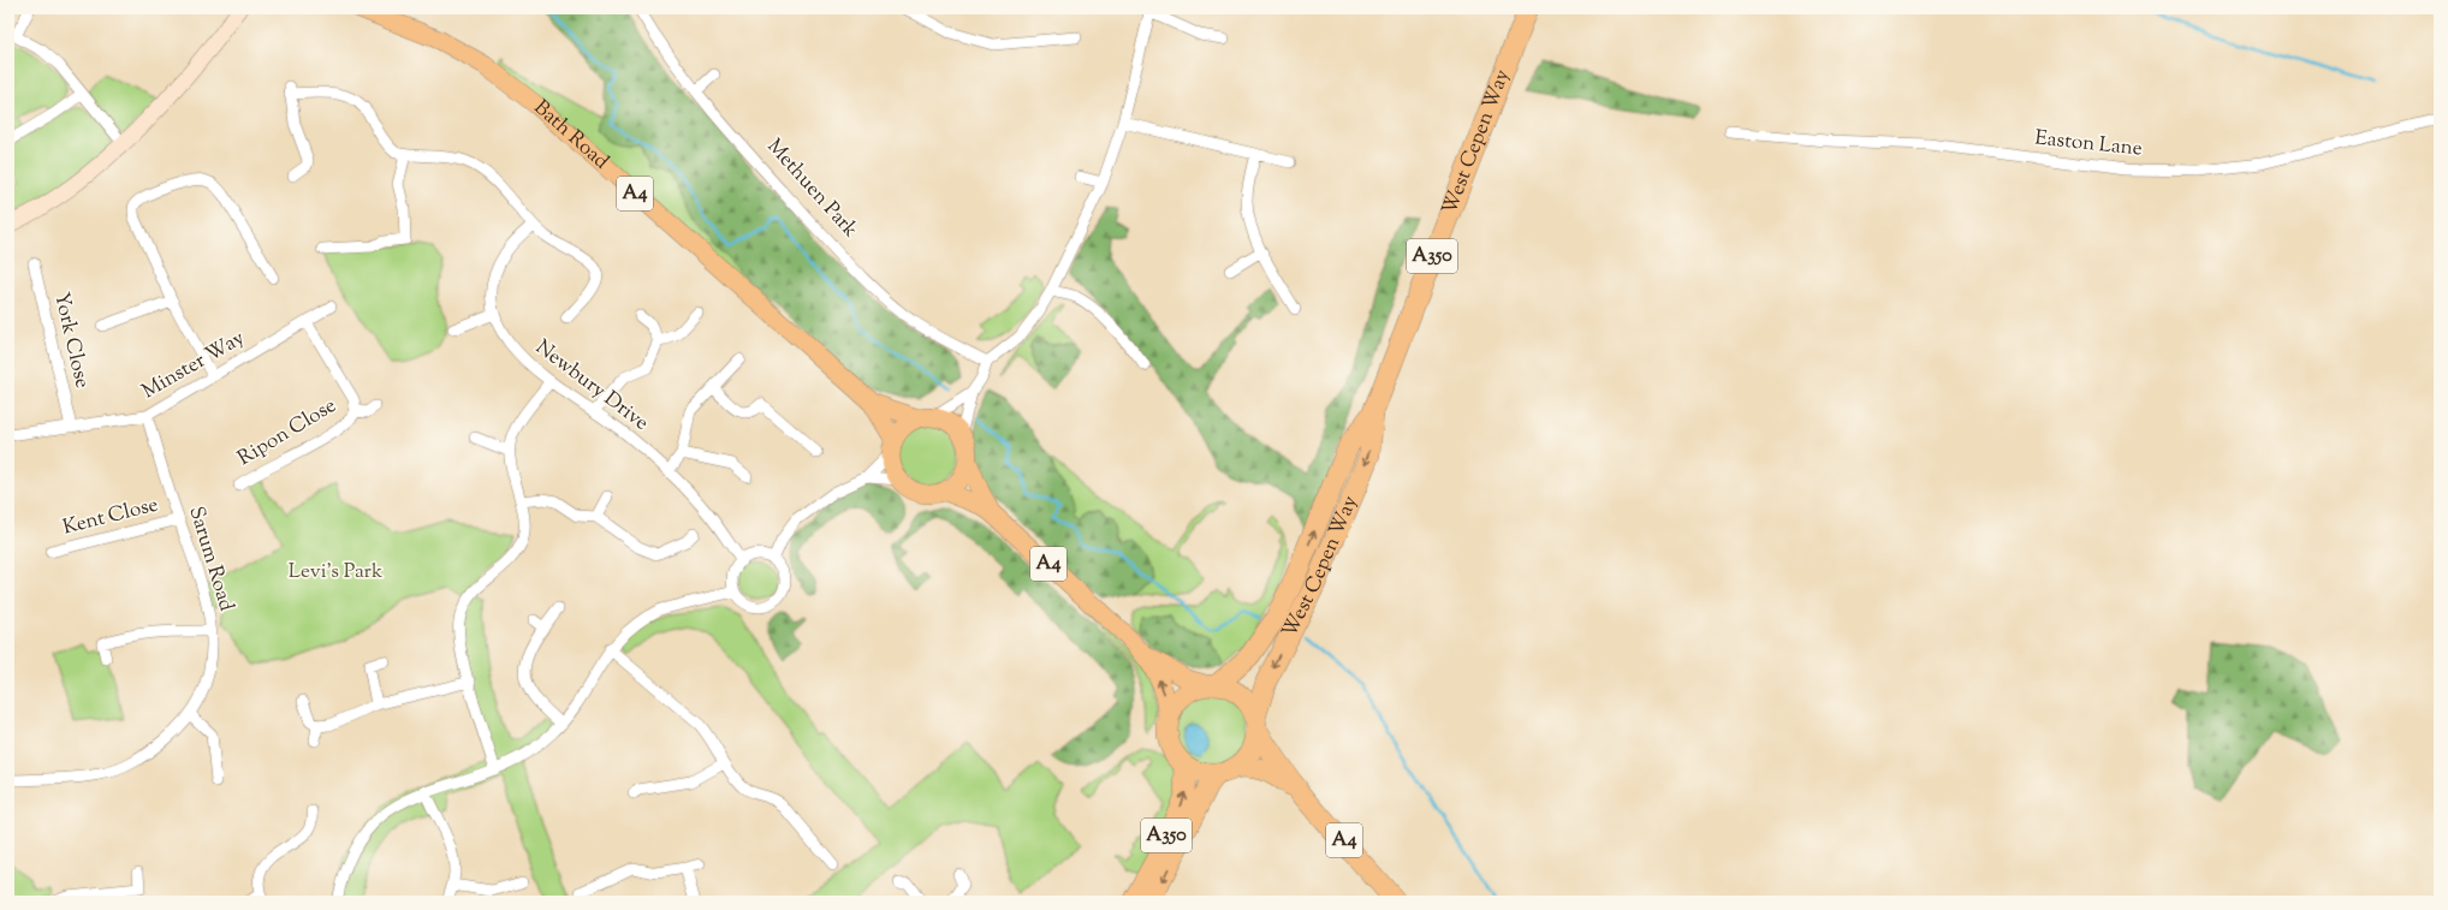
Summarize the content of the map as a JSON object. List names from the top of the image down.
{
  "streets": {
    "highway": ["West Cepen Way", "A4", "A350"],
    "main road": ["Bath Road"],
    "street": [
      "Easton Lane",
      "Methuen Park",
      "York Close",
      "Minster Way",
      "Newbury Drive",
      "Ripon Close",
      "Kent Close",
      "Sarum Road"
    ]
  },
  "crossings": [
    ["Bath Road", "A4"],
    ["West Cepen Way", "A4"],
    ["West Cepen Way", "A350"],
    ["A4", "A350"],
    ["York Close", "Minster Way"],
    ["Minster Way", "Ripon Close"],
    ["Minster Way", "Sarum Road"],
    ["Kent Close", "Sarum Road"]
  ],
  "parks": ["Levi's Park"]
}
